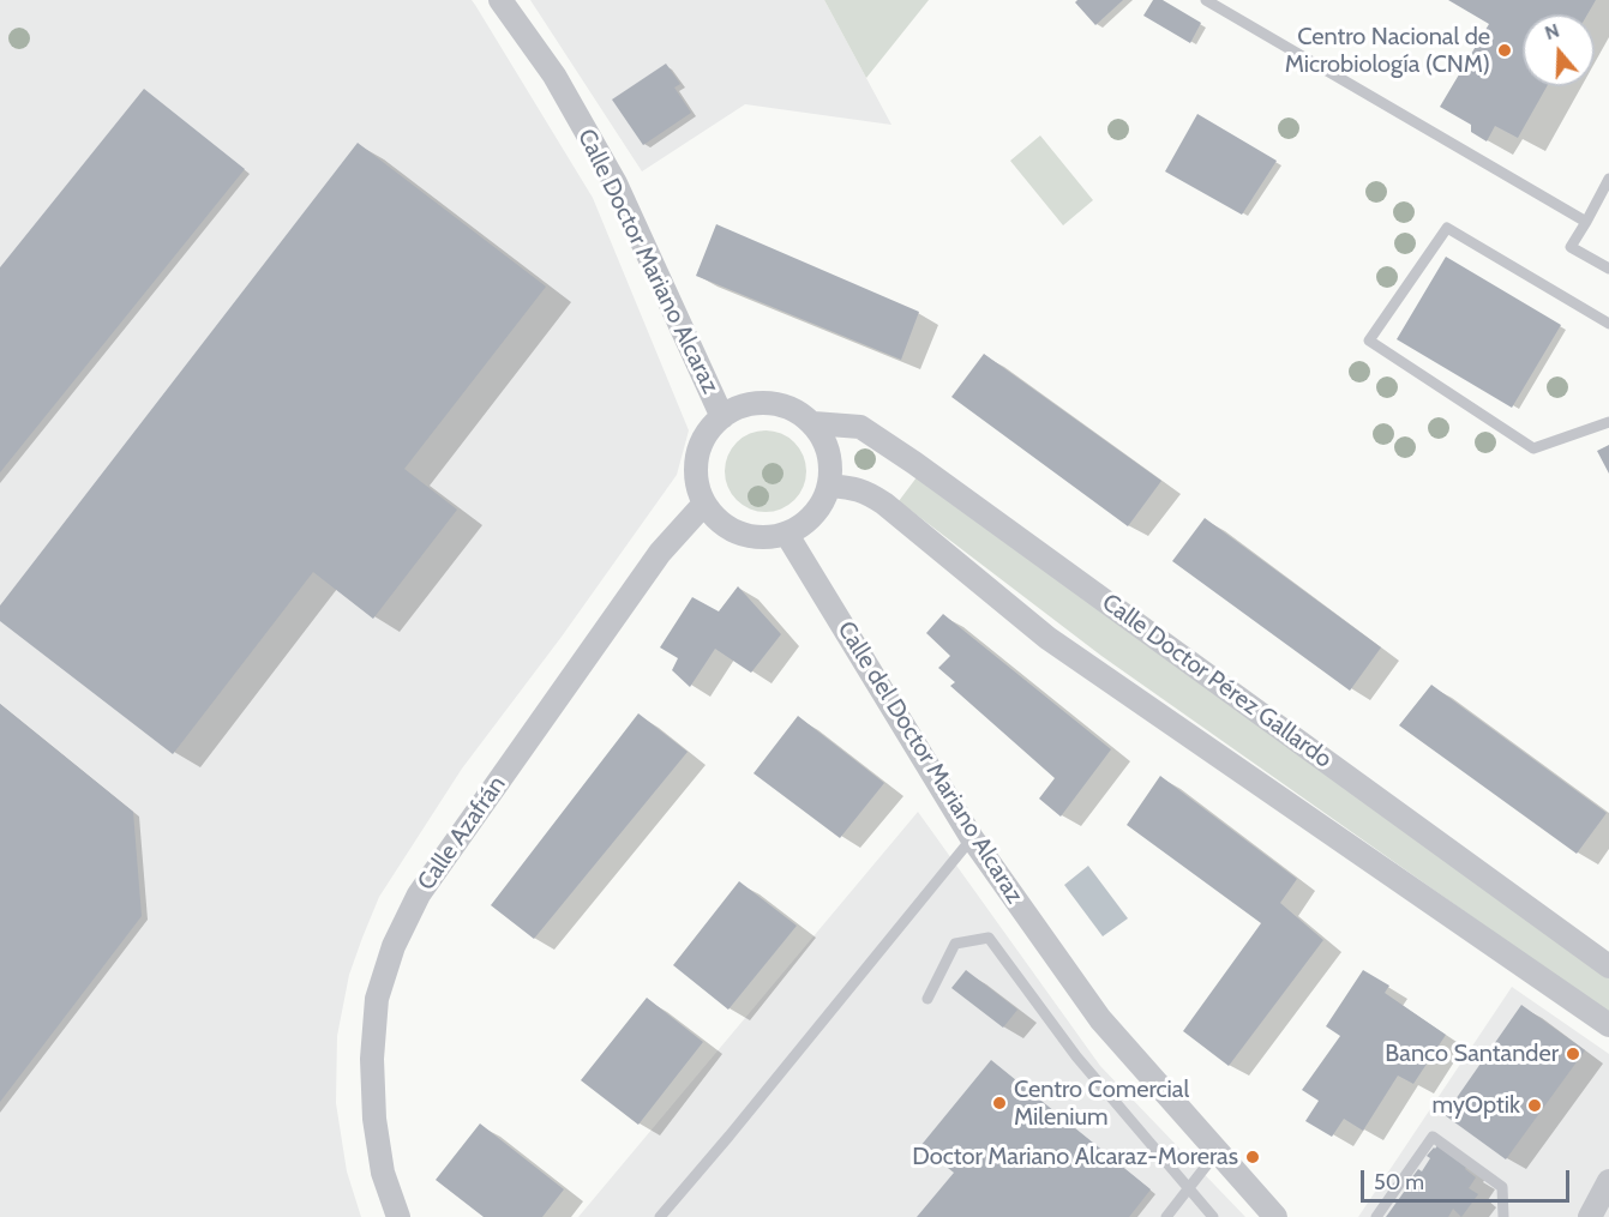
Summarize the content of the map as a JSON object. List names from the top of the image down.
{
  "streets": {
    "street": [
      "Calle Doctor Mariano Alcaraz",
      "Calle Doctor Pérez Gallardo",
      "Calle del Doctor Mariano Alcaraz",
      "Calle Azafrán"
    ]
  },
  "crossings": [
    ["Calle Doctor Mariano Alcaraz", "Calle Doctor Pérez Gallardo"],
    ["Calle Doctor Mariano Alcaraz", "Calle del Doctor Mariano Alcaraz"],
    ["Calle Doctor Mariano Alcaraz", "Calle Azafrán"],
    ["Calle Doctor Pérez Gallardo", "Calle del Doctor Mariano Alcaraz"],
    ["Calle Doctor Pérez Gallardo", "Calle Azafrán"],
    ["Calle del Doctor Mariano Alcaraz", "Calle Azafrán"]
  ],
  "places": [
    "Centro Nacional de Microbiología (CNM)",
    "Banco Santander",
    "Centro Comercial Milenium",
    "myOptik",
    "Doctor Mariano Alcaraz-Moreras"
  ],
  "scale_bar": "50 m",
  "north": "top"
}
